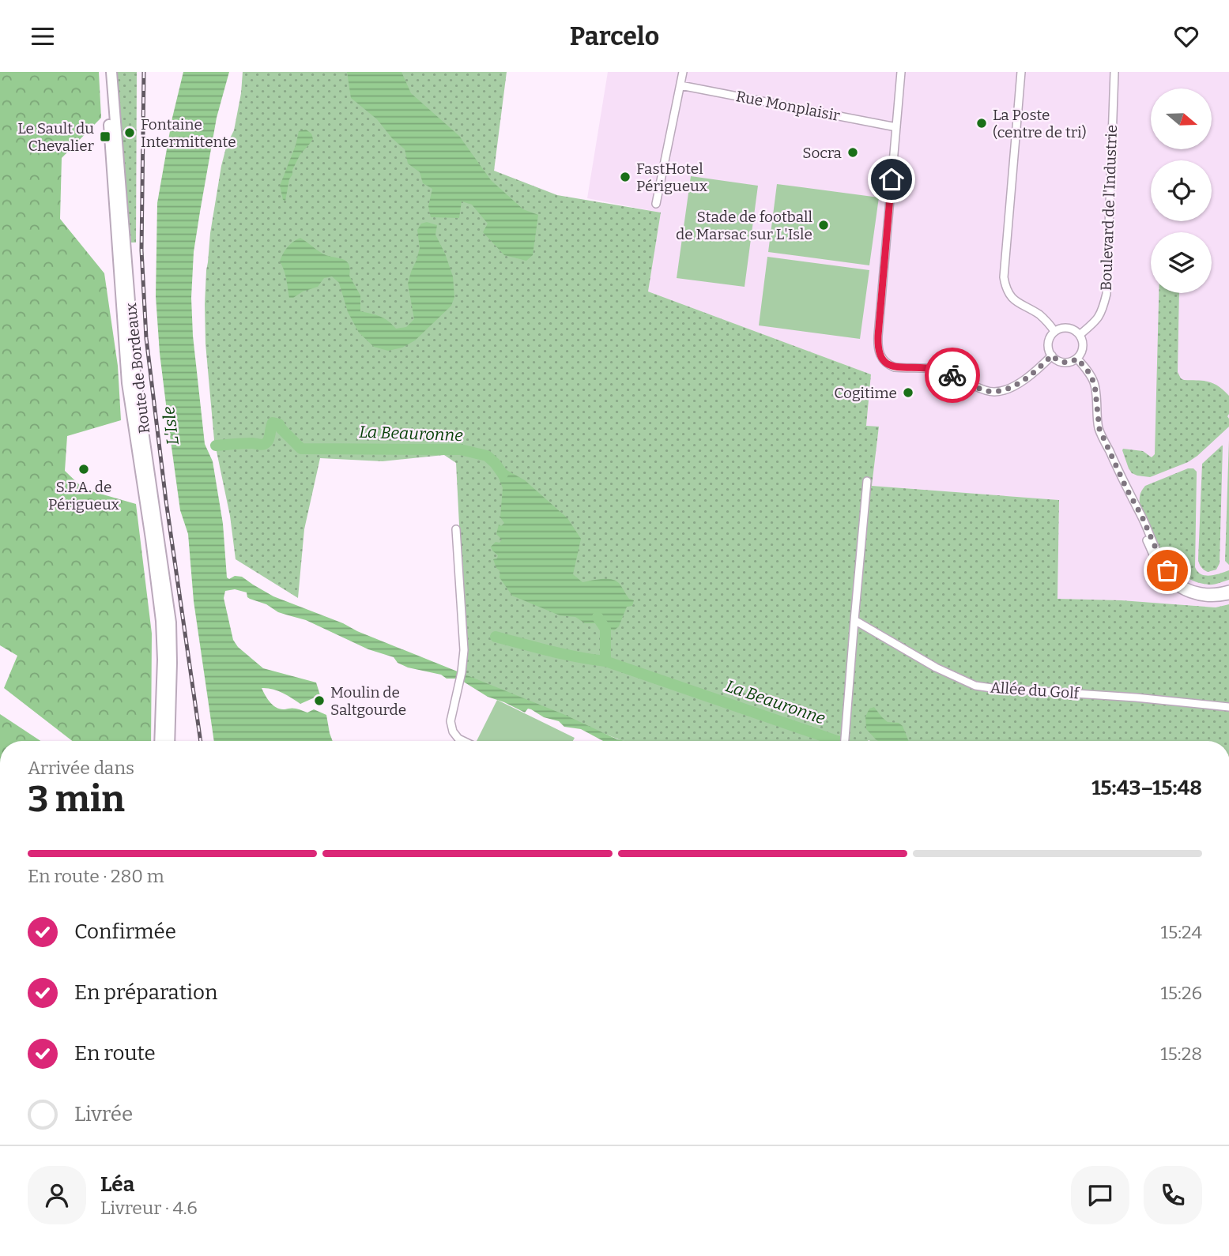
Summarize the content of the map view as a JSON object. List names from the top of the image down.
{
  "streets": {
    "main road": ["Route de Bordeaux"],
    "street": ["Rue Monplaisir", "Boulevard de l'Industrie", "Allée du Golf"]
  },
  "water": ["L'Isle", "La Beauronne"],
  "places": {
    "other": [
      "La Poste (centre de tri)",
      "Fontaine Intermittente",
      "Socra",
      "FastHotel Périgueux",
      "Stade de football de Marsac sur L'Isle",
      "Cogitime",
      "S.P.A. de Périgueux",
      "Moulin de Saltgourde"
    ],
    "transit": ["Le Sault du Chevalier"]
  },
  "north": "right",
  "page": {
    "header": "Parcelo",
    "heading": ["3 min", "Arrivée dans", "15:43–15:48"],
    "panel": ["Léa", "Livreur · 4.6"],
    "bar": "En route · 280 m",
    "list": [
      ["Confirmée", "15:24"],
      ["En préparation", "15:26"],
      ["En route", "15:28"],
      "Livrée"
    ]
  }
}
